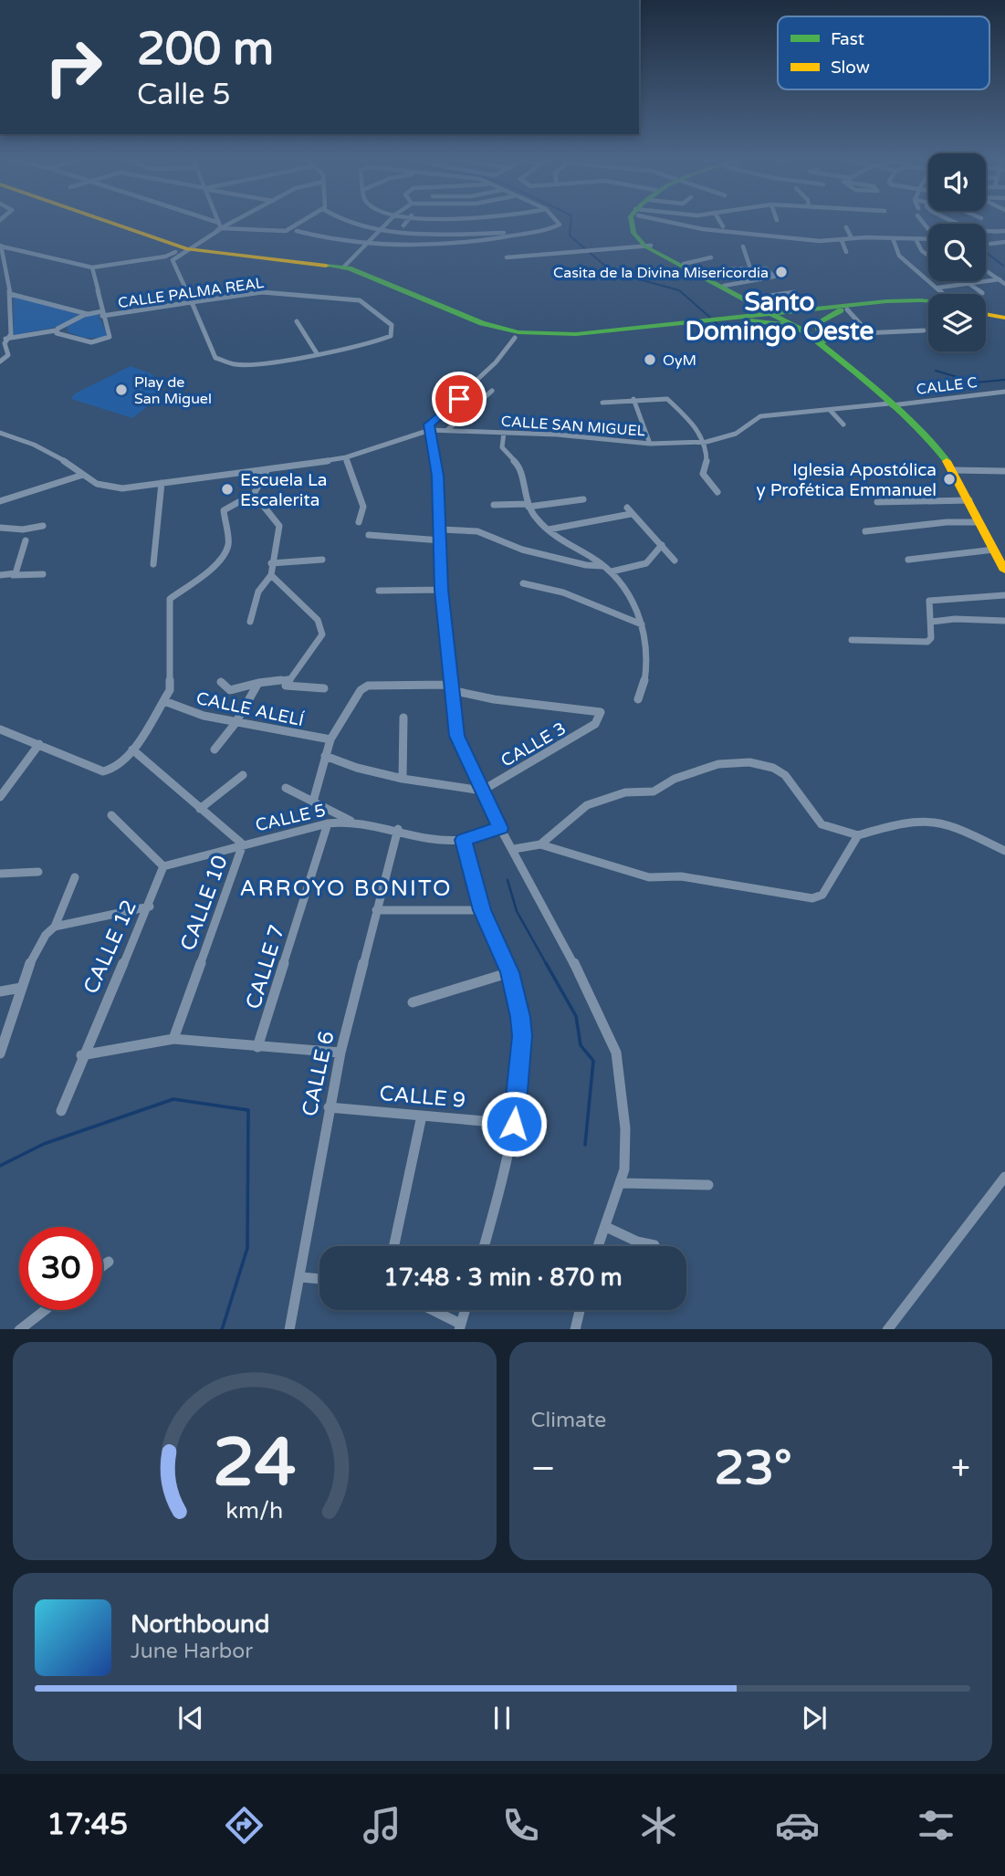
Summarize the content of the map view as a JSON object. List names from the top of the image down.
{
  "streets": {
    "street": [
      "CALLE PALMA REAL",
      "CALLE C",
      "CALLE SAN MIGUEL",
      "CALLE ALELÍ",
      "CALLE 3",
      "CALLE 5",
      "CALLE 10",
      "CALLE 12",
      "CALLE 7",
      "CALLE 6",
      "CALLE 9"
    ]
  },
  "crossings": [
    ["CALLE C", "CALLE SAN MIGUEL"],
    ["CALLE 5", "CALLE 10"],
    ["CALLE 5", "CALLE 12"],
    ["CALLE 5", "CALLE 7"],
    ["CALLE 5", "CALLE 6"],
    ["CALLE 6", "CALLE 9"]
  ],
  "districts": ["Santo Domingo Oeste", "ARROYO BONITO"],
  "places": [
    "Casita de la Divina Misericordia",
    "OyM",
    "Play de San Miguel",
    "Iglesia Apostólica y Profética Emmanuel",
    "Escuela La Escalerita"
  ],
  "legend": ["Fast", "Slow"],
  "page": {
    "turn": ["200 m", "Calle 5"],
    "limit": "30",
    "trip": "17:48 · 3 min · 870 m",
    "tile": "Climate",
    "heat": ["−", "23°", "+"],
    "song": ["Northbound", "June Harbor"],
    "tabs": "17:45",
    "gauge": ["24", "km/h"]
  }
}
